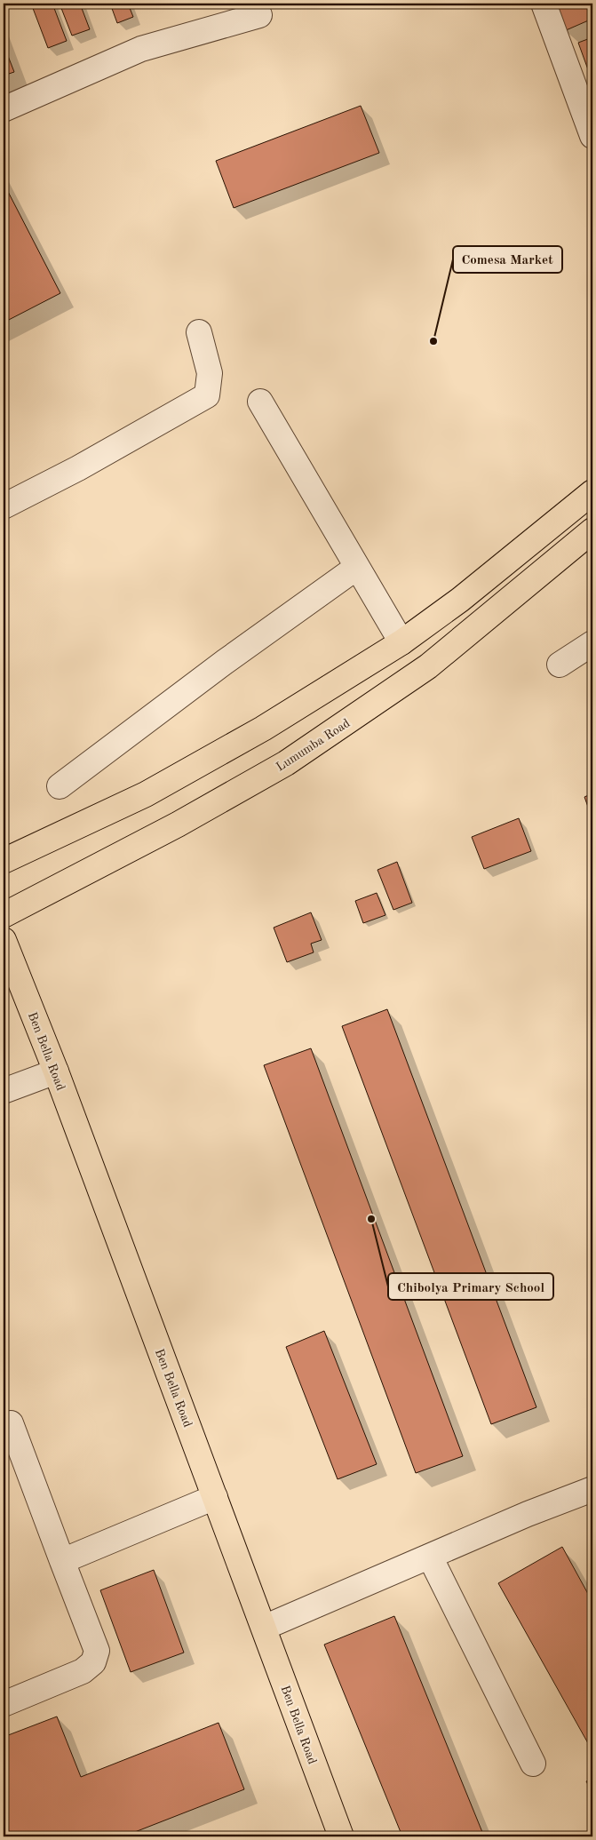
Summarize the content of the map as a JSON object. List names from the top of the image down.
{
  "streets": {
    "main road": ["Lumumba Road", "Ben Bella Road"]
  },
  "places": ["Comesa Market", "Chibolya Primary School"]
}
